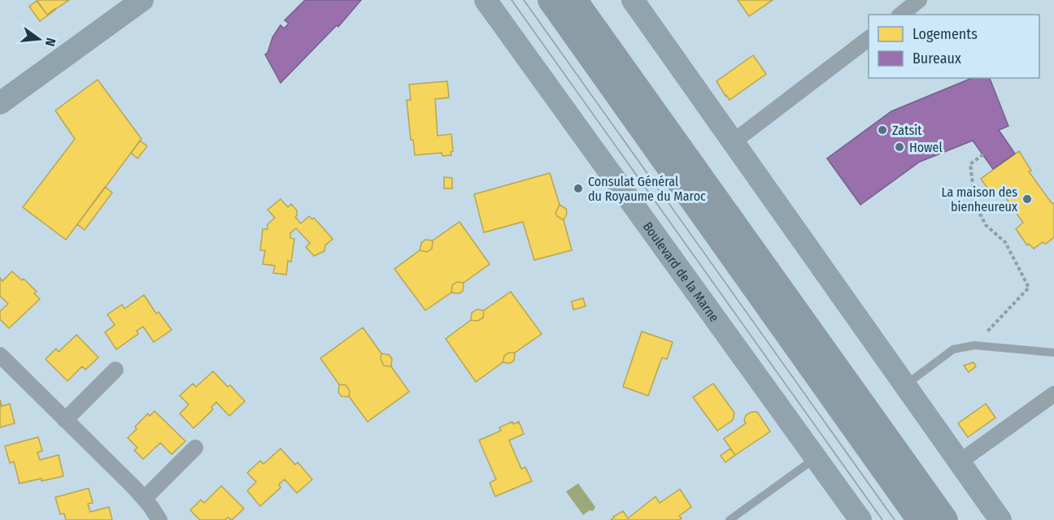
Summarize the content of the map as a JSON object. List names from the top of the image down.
{
  "streets": {
    "street": ["Boulevard de la Marne"]
  },
  "places": [
    "Zatsit",
    "Howel",
    "Consulat Général du Royaume du Maroc",
    "La maison des bienheureux"
  ],
  "legend": ["Logements", "Bureaux"],
  "north": "right"
}
